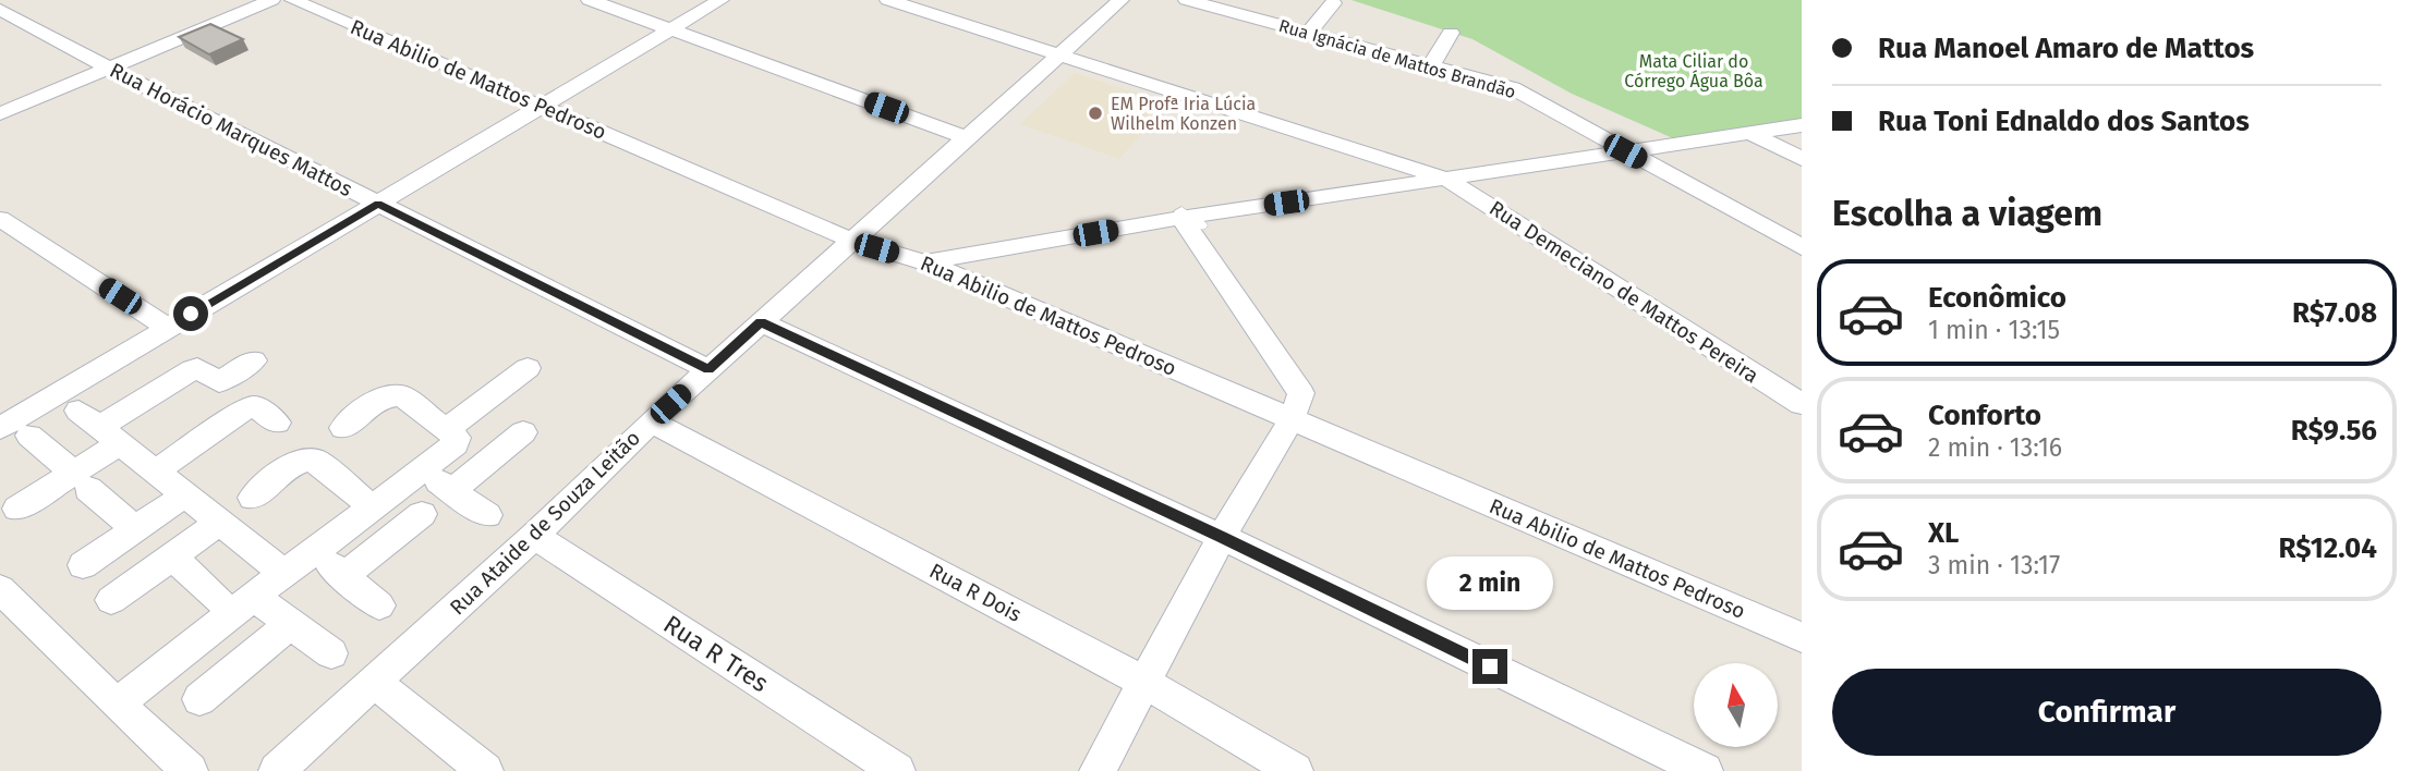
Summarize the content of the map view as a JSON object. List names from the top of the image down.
{
  "streets": {
    "street": [
      "Rua Ignácia de Mattos Brandão",
      "Rua Abilio de Mattos Pedroso",
      "Rua Horácio Marques Mattos",
      "Rua Demeciano de Mattos Pereira",
      "Rua Ataide de Souza Leitão",
      "Rua R Dois",
      "Rua R Tres"
    ]
  },
  "crossings": [
    ["Rua Abilio de Mattos Pedroso", "Rua Ataide de Souza Leitão"],
    ["Rua Horácio Marques Mattos", "Rua Ataide de Souza Leitão"],
    ["Rua Ataide de Souza Leitão", "Rua R Dois"],
    ["Rua Ataide de Souza Leitão", "Rua R Tres"]
  ],
  "parks": ["Mata Ciliar do Córrego Água Bôa"],
  "places": ["EM Profª Iria Lúcia Wilhelm Konzen"],
  "north": "top",
  "page": {
    "banner": ["Rua Manoel Amaro de Mattos", "Rua Toni Ednaldo dos Santos"],
    "heading": "Escolha a viagem",
    "list": [
      {
        "name": "Econômico",
        "note": "1 min · 13:15",
        "value": "R$7.08"
      },
      {
        "name": "Conforto",
        "note": "2 min · 13:16",
        "value": "R$9.56"
      },
      {
        "name": "XL",
        "note": "3 min · 13:17",
        "value": "R$12.04"
      }
    ],
    "bubble": "2 min",
    "buttons": "Confirmar"
  }
}
